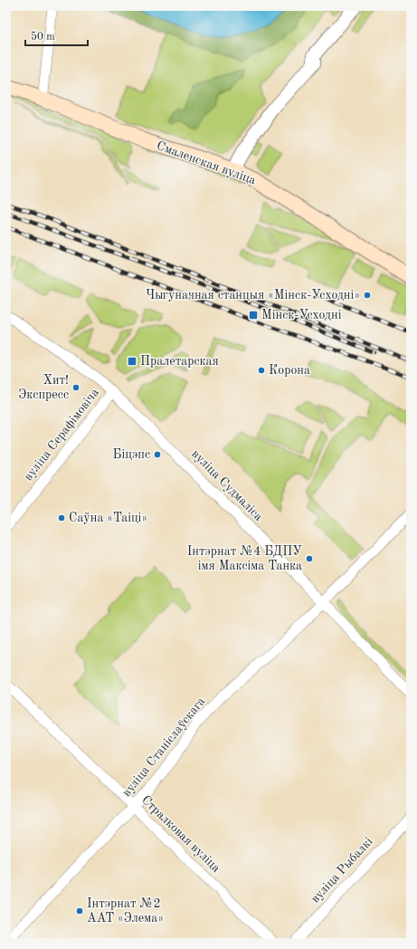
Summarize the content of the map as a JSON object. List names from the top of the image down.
{
  "streets": {
    "main road": ["Смаленская вуліца"],
    "street": [
      "вуліца Серафімовіча",
      "вуліца Судмаліса",
      "вуліца Станіслаўскага",
      "Стралковая вуліца",
      "вуліца Рыбалкі"
    ]
  },
  "crossings": [
    ["вуліца Серафімовіча", "вуліца Судмаліса"],
    ["вуліца Судмаліса", "вуліца Станіслаўскага"],
    ["вуліца Станіслаўскага", "Стралковая вуліца"]
  ],
  "places": {
    "other": [
      "Чыгуначная станцыя «Мінск-Усходні»",
      "Корона",
      "Хит! Экспресс",
      "Біцэпс",
      "Саўна «Таіці»",
      "Інтэрнат №4 БДПУ імя Максіма Танка",
      "Інтэрнат №2 ААТ «Элема»"
    ],
    "transit": ["Мінск-Усходні", "Пралетарская"]
  },
  "scale_bar": "50 m"
}
